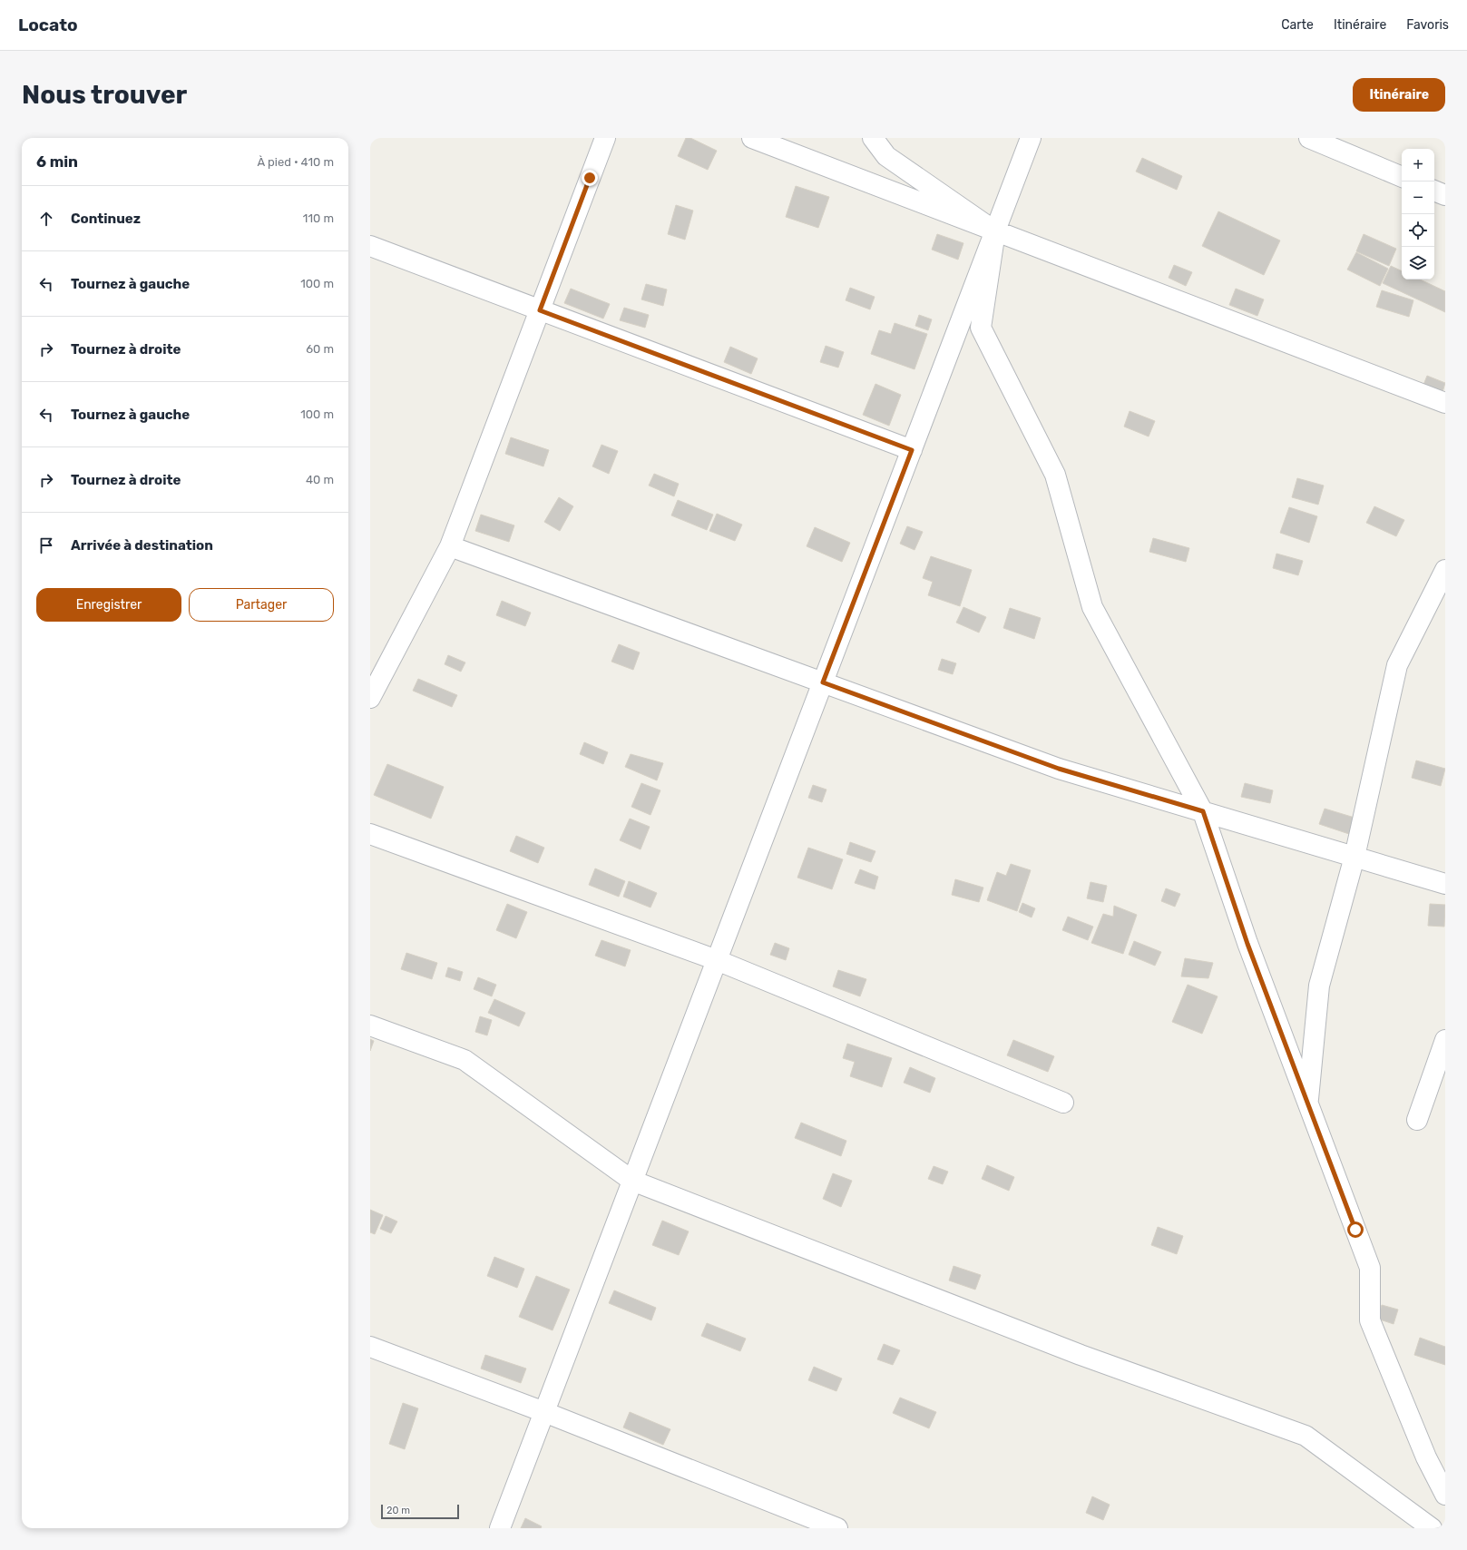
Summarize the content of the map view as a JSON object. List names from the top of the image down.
{
  "scale_bar": "20 m",
  "page": {
    "header": "Locato",
    "nav": ["Carte", "Itinéraire", "Favoris"],
    "buttons": [
      "Itinéraire",
      ["Enregistrer", "Partager"]
    ],
    "title": "Nous trouver",
    "heading": ["6 min", "À pied · 410 m"],
    "map_buttons": ["+", "−"],
    "list": [
      ["Continuez", "110 m"],
      ["Tournez à gauche", "100 m"],
      ["Tournez à droite", "60 m"],
      ["Tournez à gauche", "100 m"],
      ["Tournez à droite", "40 m"],
      "Arrivée à destination"
    ],
    "scale": "20 m"
  }
}
